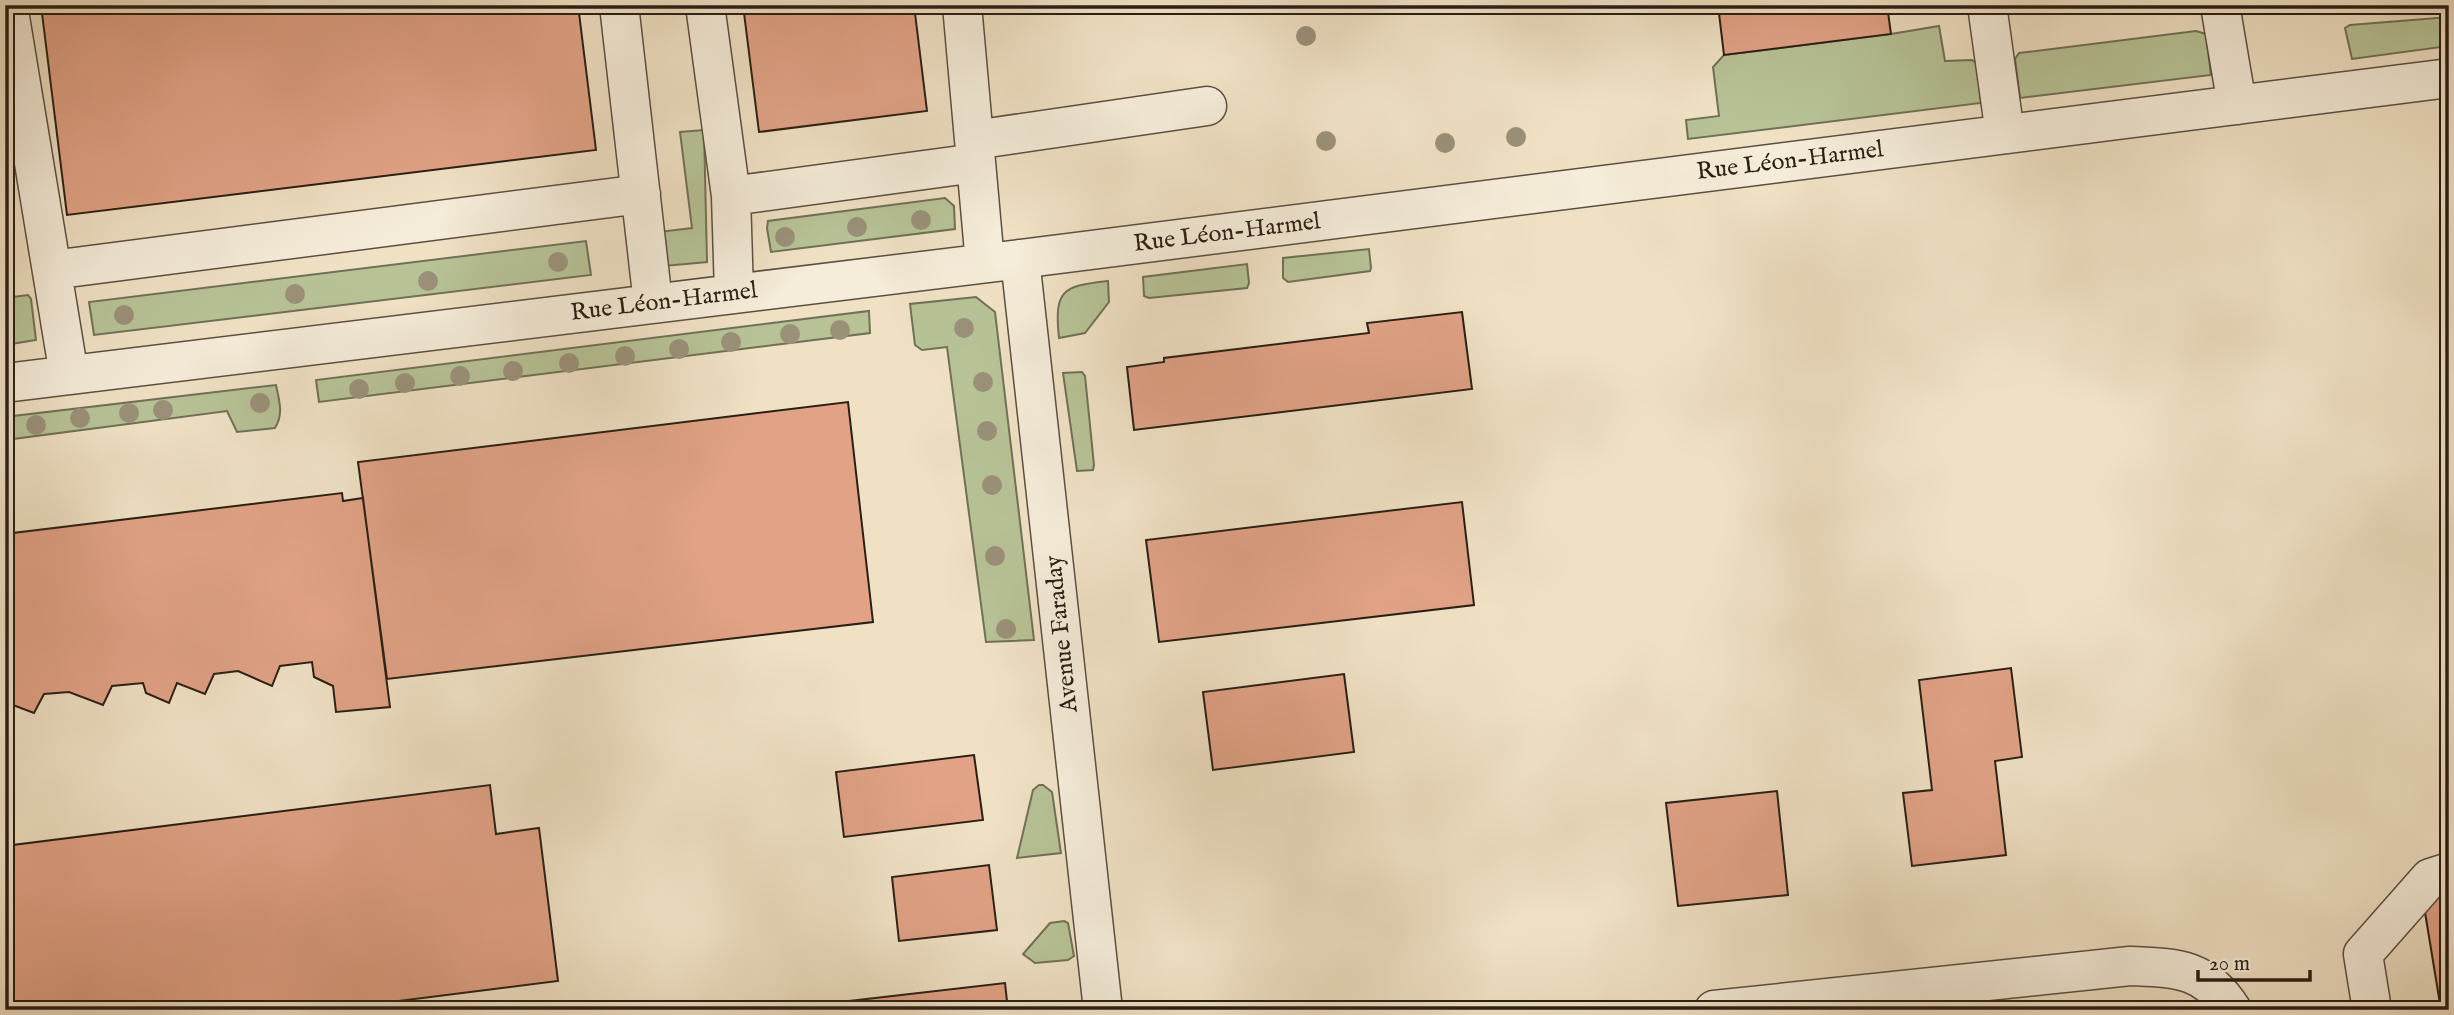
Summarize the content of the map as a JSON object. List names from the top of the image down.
{
  "streets": {
    "street": ["Rue Léon-Harmel", "Avenue Faraday"]
  },
  "crossings": [
    ["Rue Léon-Harmel", "Avenue Faraday"]
  ],
  "scale_bar": "20 m"
}
